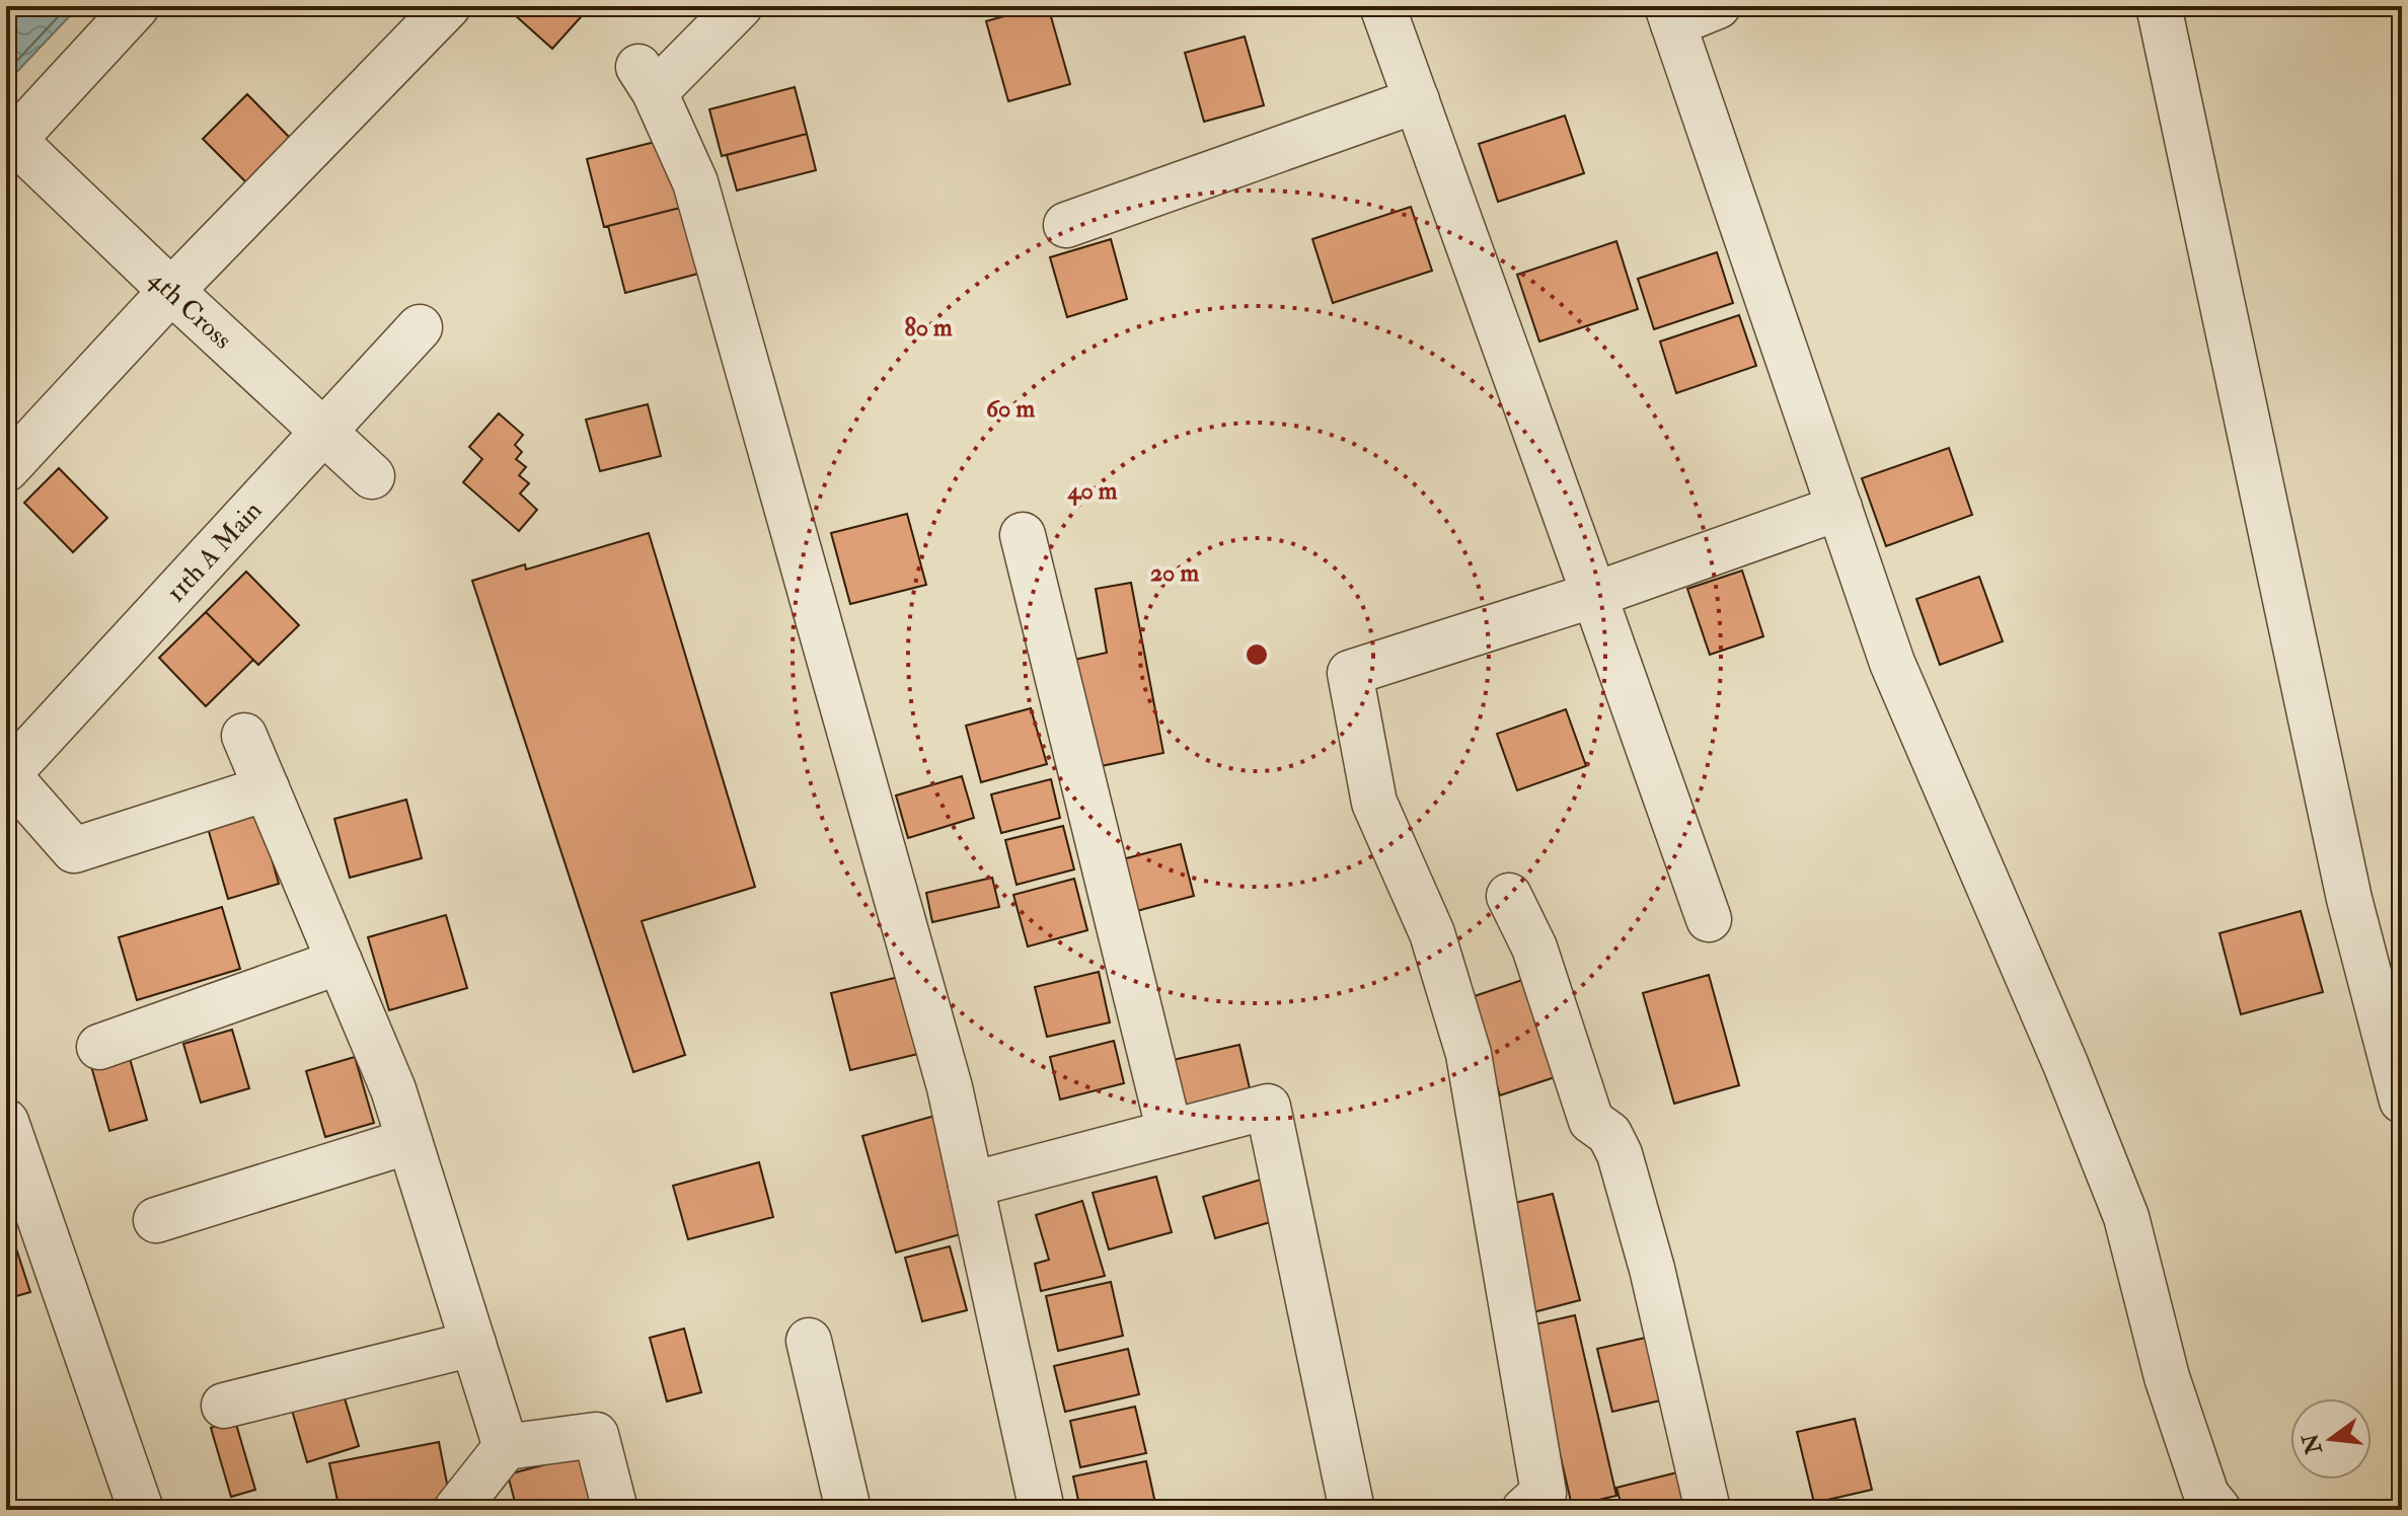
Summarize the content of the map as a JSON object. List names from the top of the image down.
{
  "streets": {
    "street": ["4th Cross", "11th A Main"]
  },
  "crossings": [
    ["4th Cross", "11th A Main"]
  ],
  "north": "left",
  "rings": [
    "80 m",
    "60 m",
    "40 m",
    "20 m"
  ]
}
